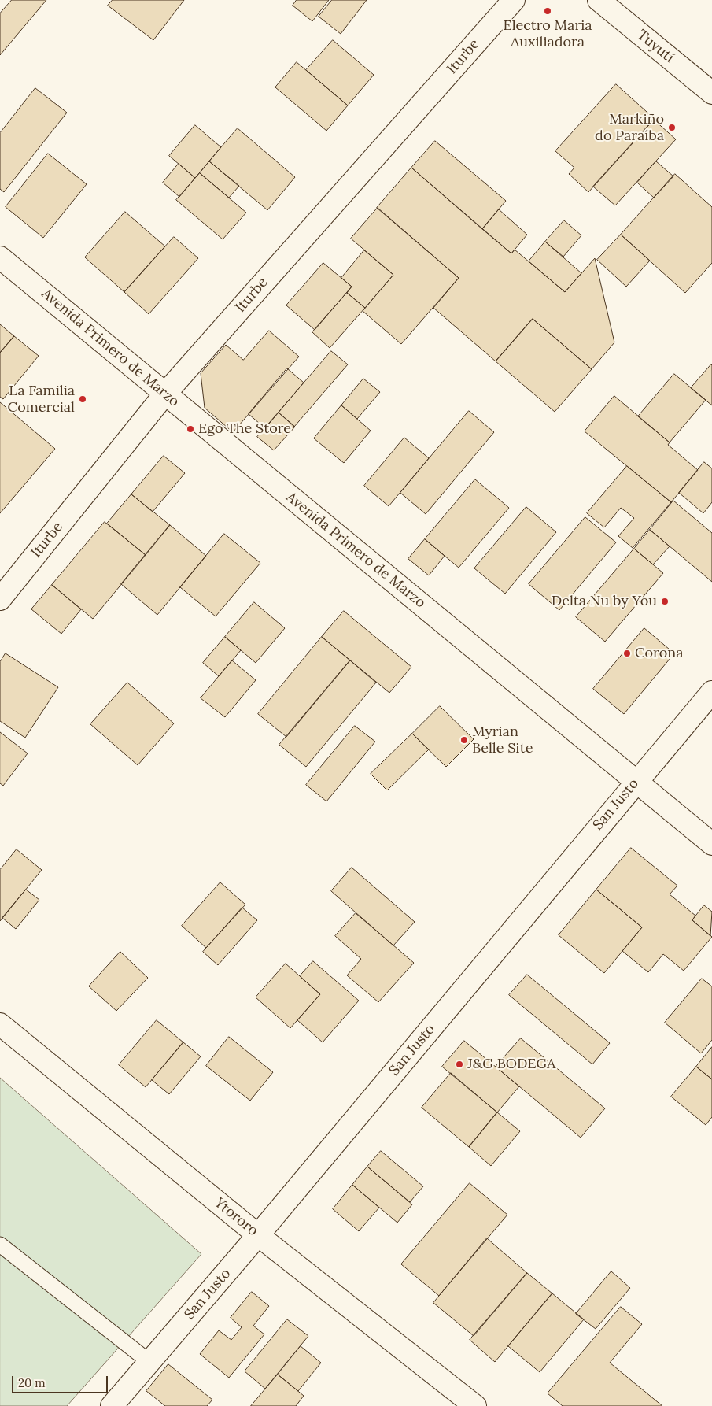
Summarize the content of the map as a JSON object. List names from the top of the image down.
{
  "streets": {
    "street": [
      "Tuyutí",
      "Iturbe",
      "Avenida Primero de Marzo",
      "San Justo",
      "Ytororo"
    ]
  },
  "crossings": [
    ["Iturbe", "Avenida Primero de Marzo"],
    ["Avenida Primero de Marzo", "San Justo"],
    ["San Justo", "Ytororo"]
  ],
  "places": [
    "Electro Maria Auxiliadora",
    "Markiño do Paraíba",
    "La Familia Comercial",
    "Ego The Store",
    "Delta Nu by You",
    "Corona",
    "Myrian Belle Site",
    "J&G BODEGA"
  ],
  "scale_bar": "20 m"
}
